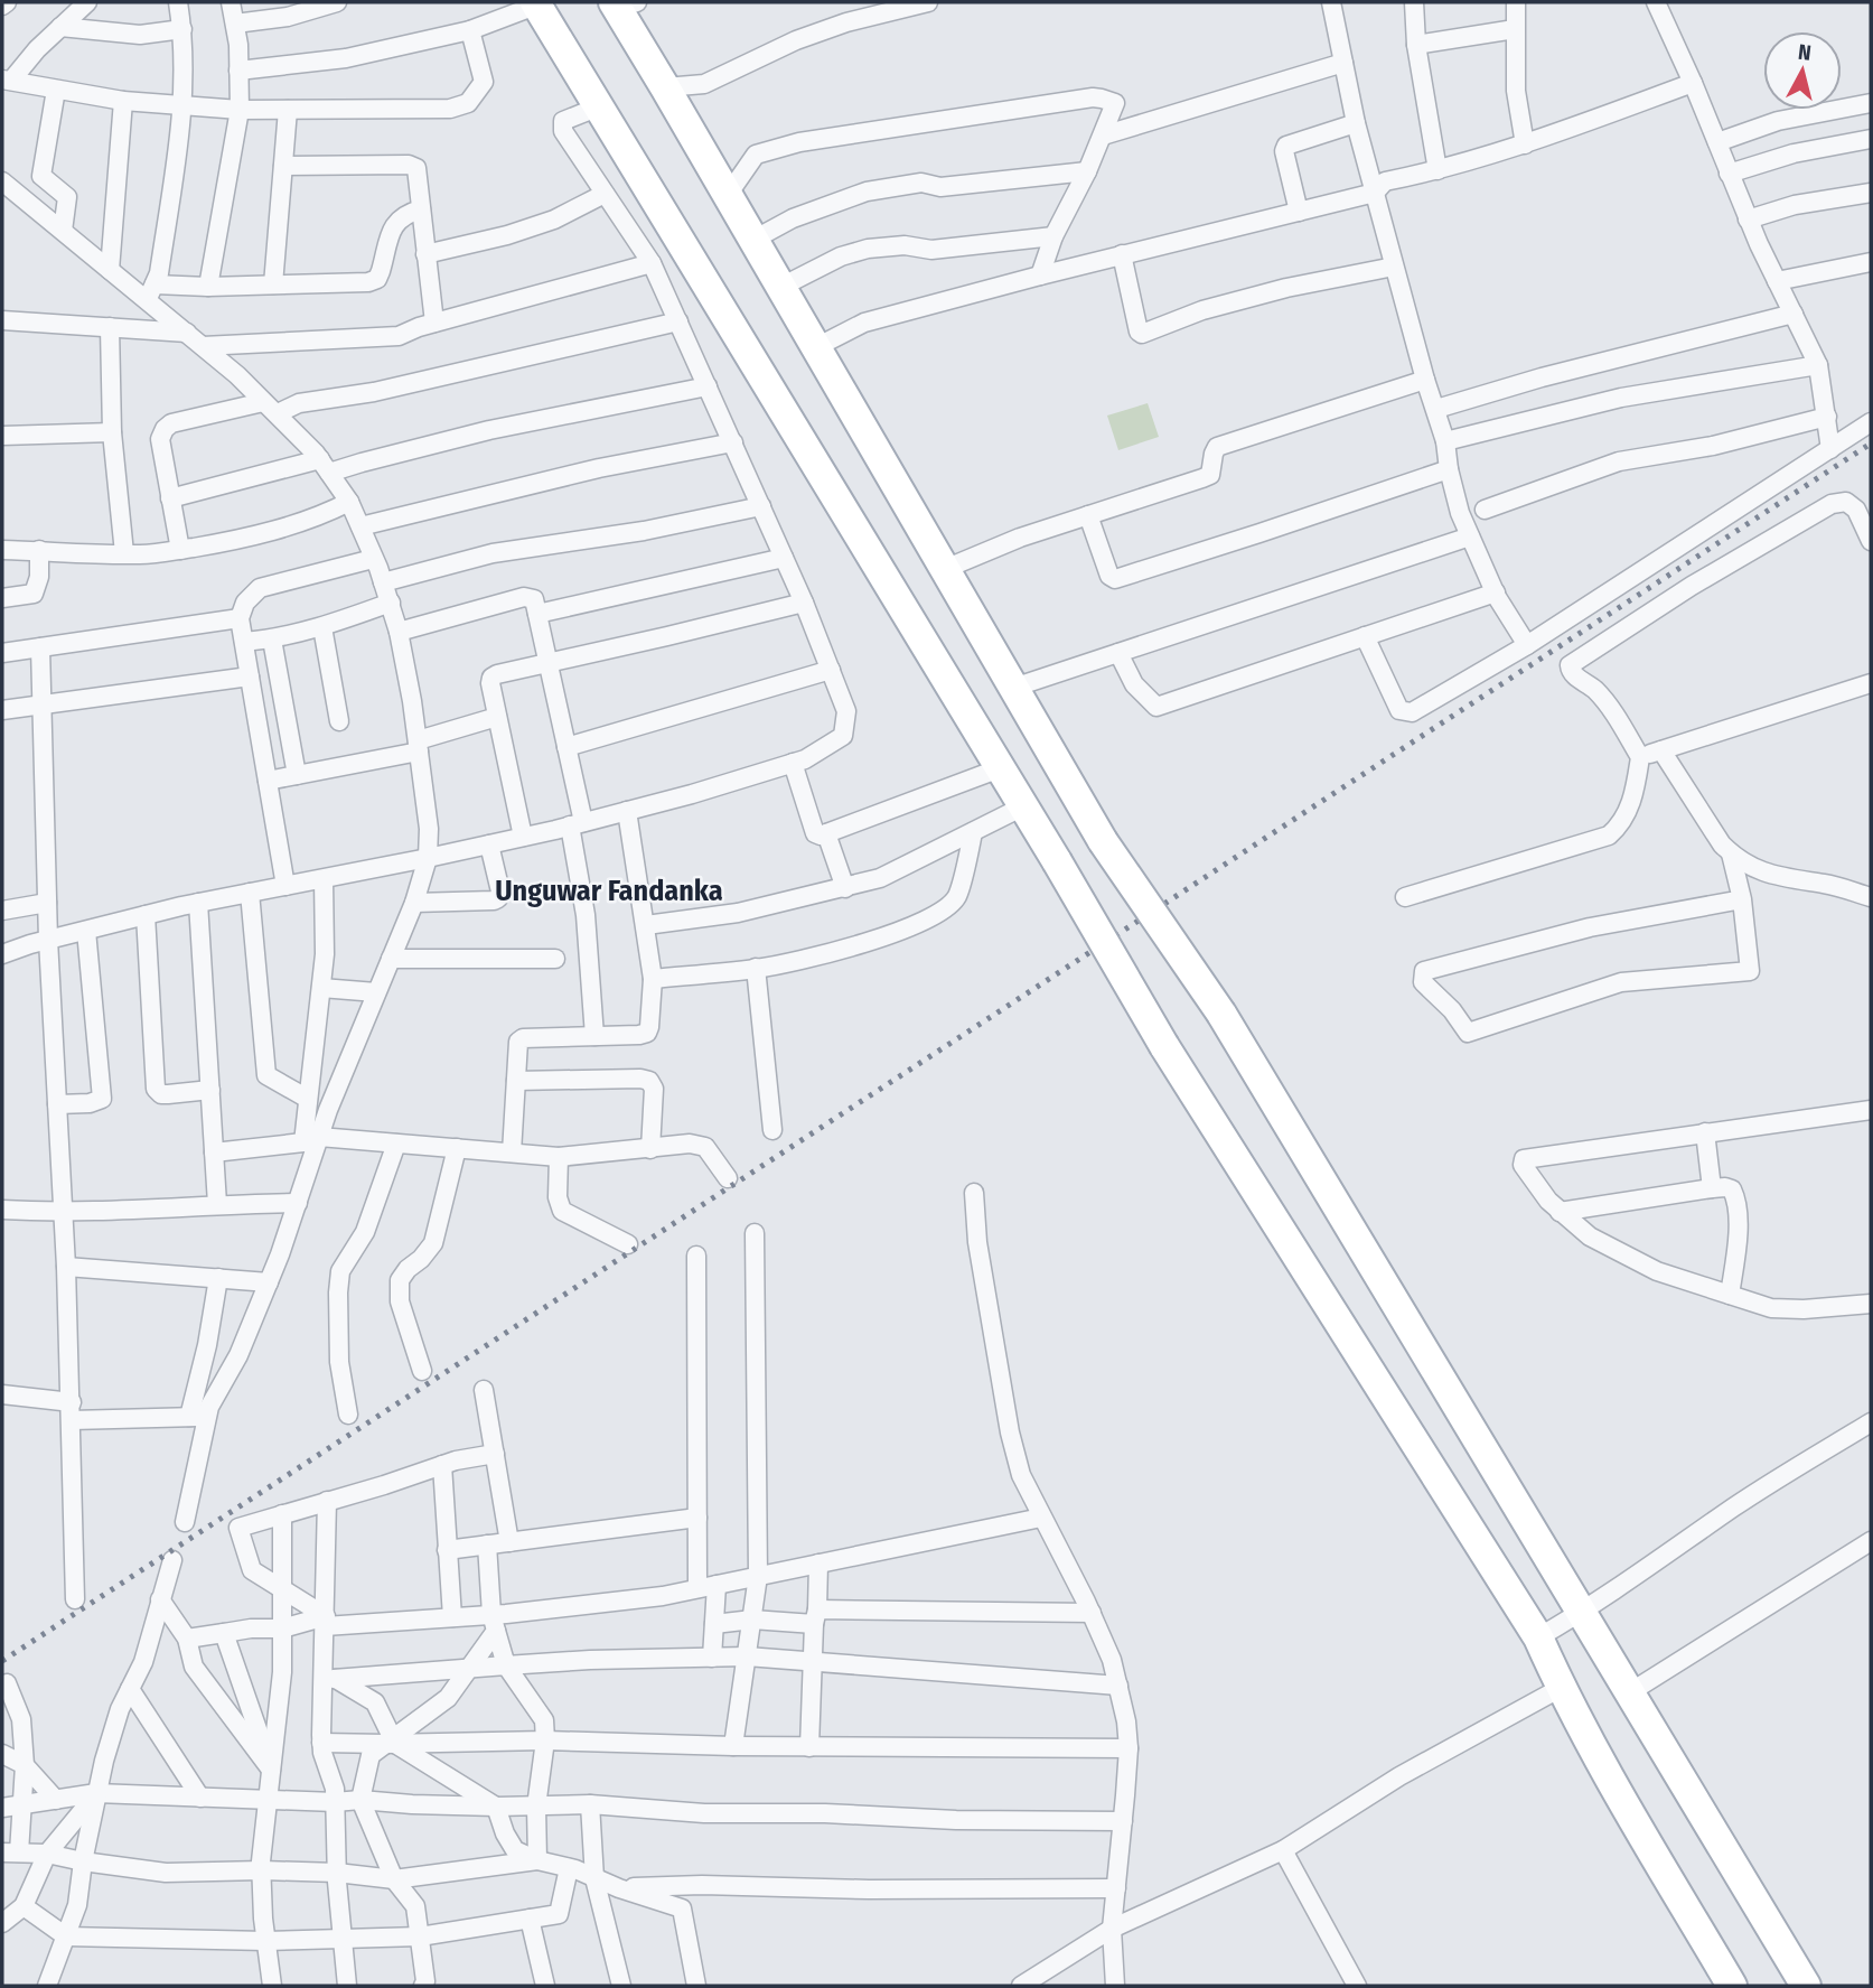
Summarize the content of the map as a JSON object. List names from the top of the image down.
{
  "districts": ["Unguwar Fandanka"],
  "north": "top"
}
